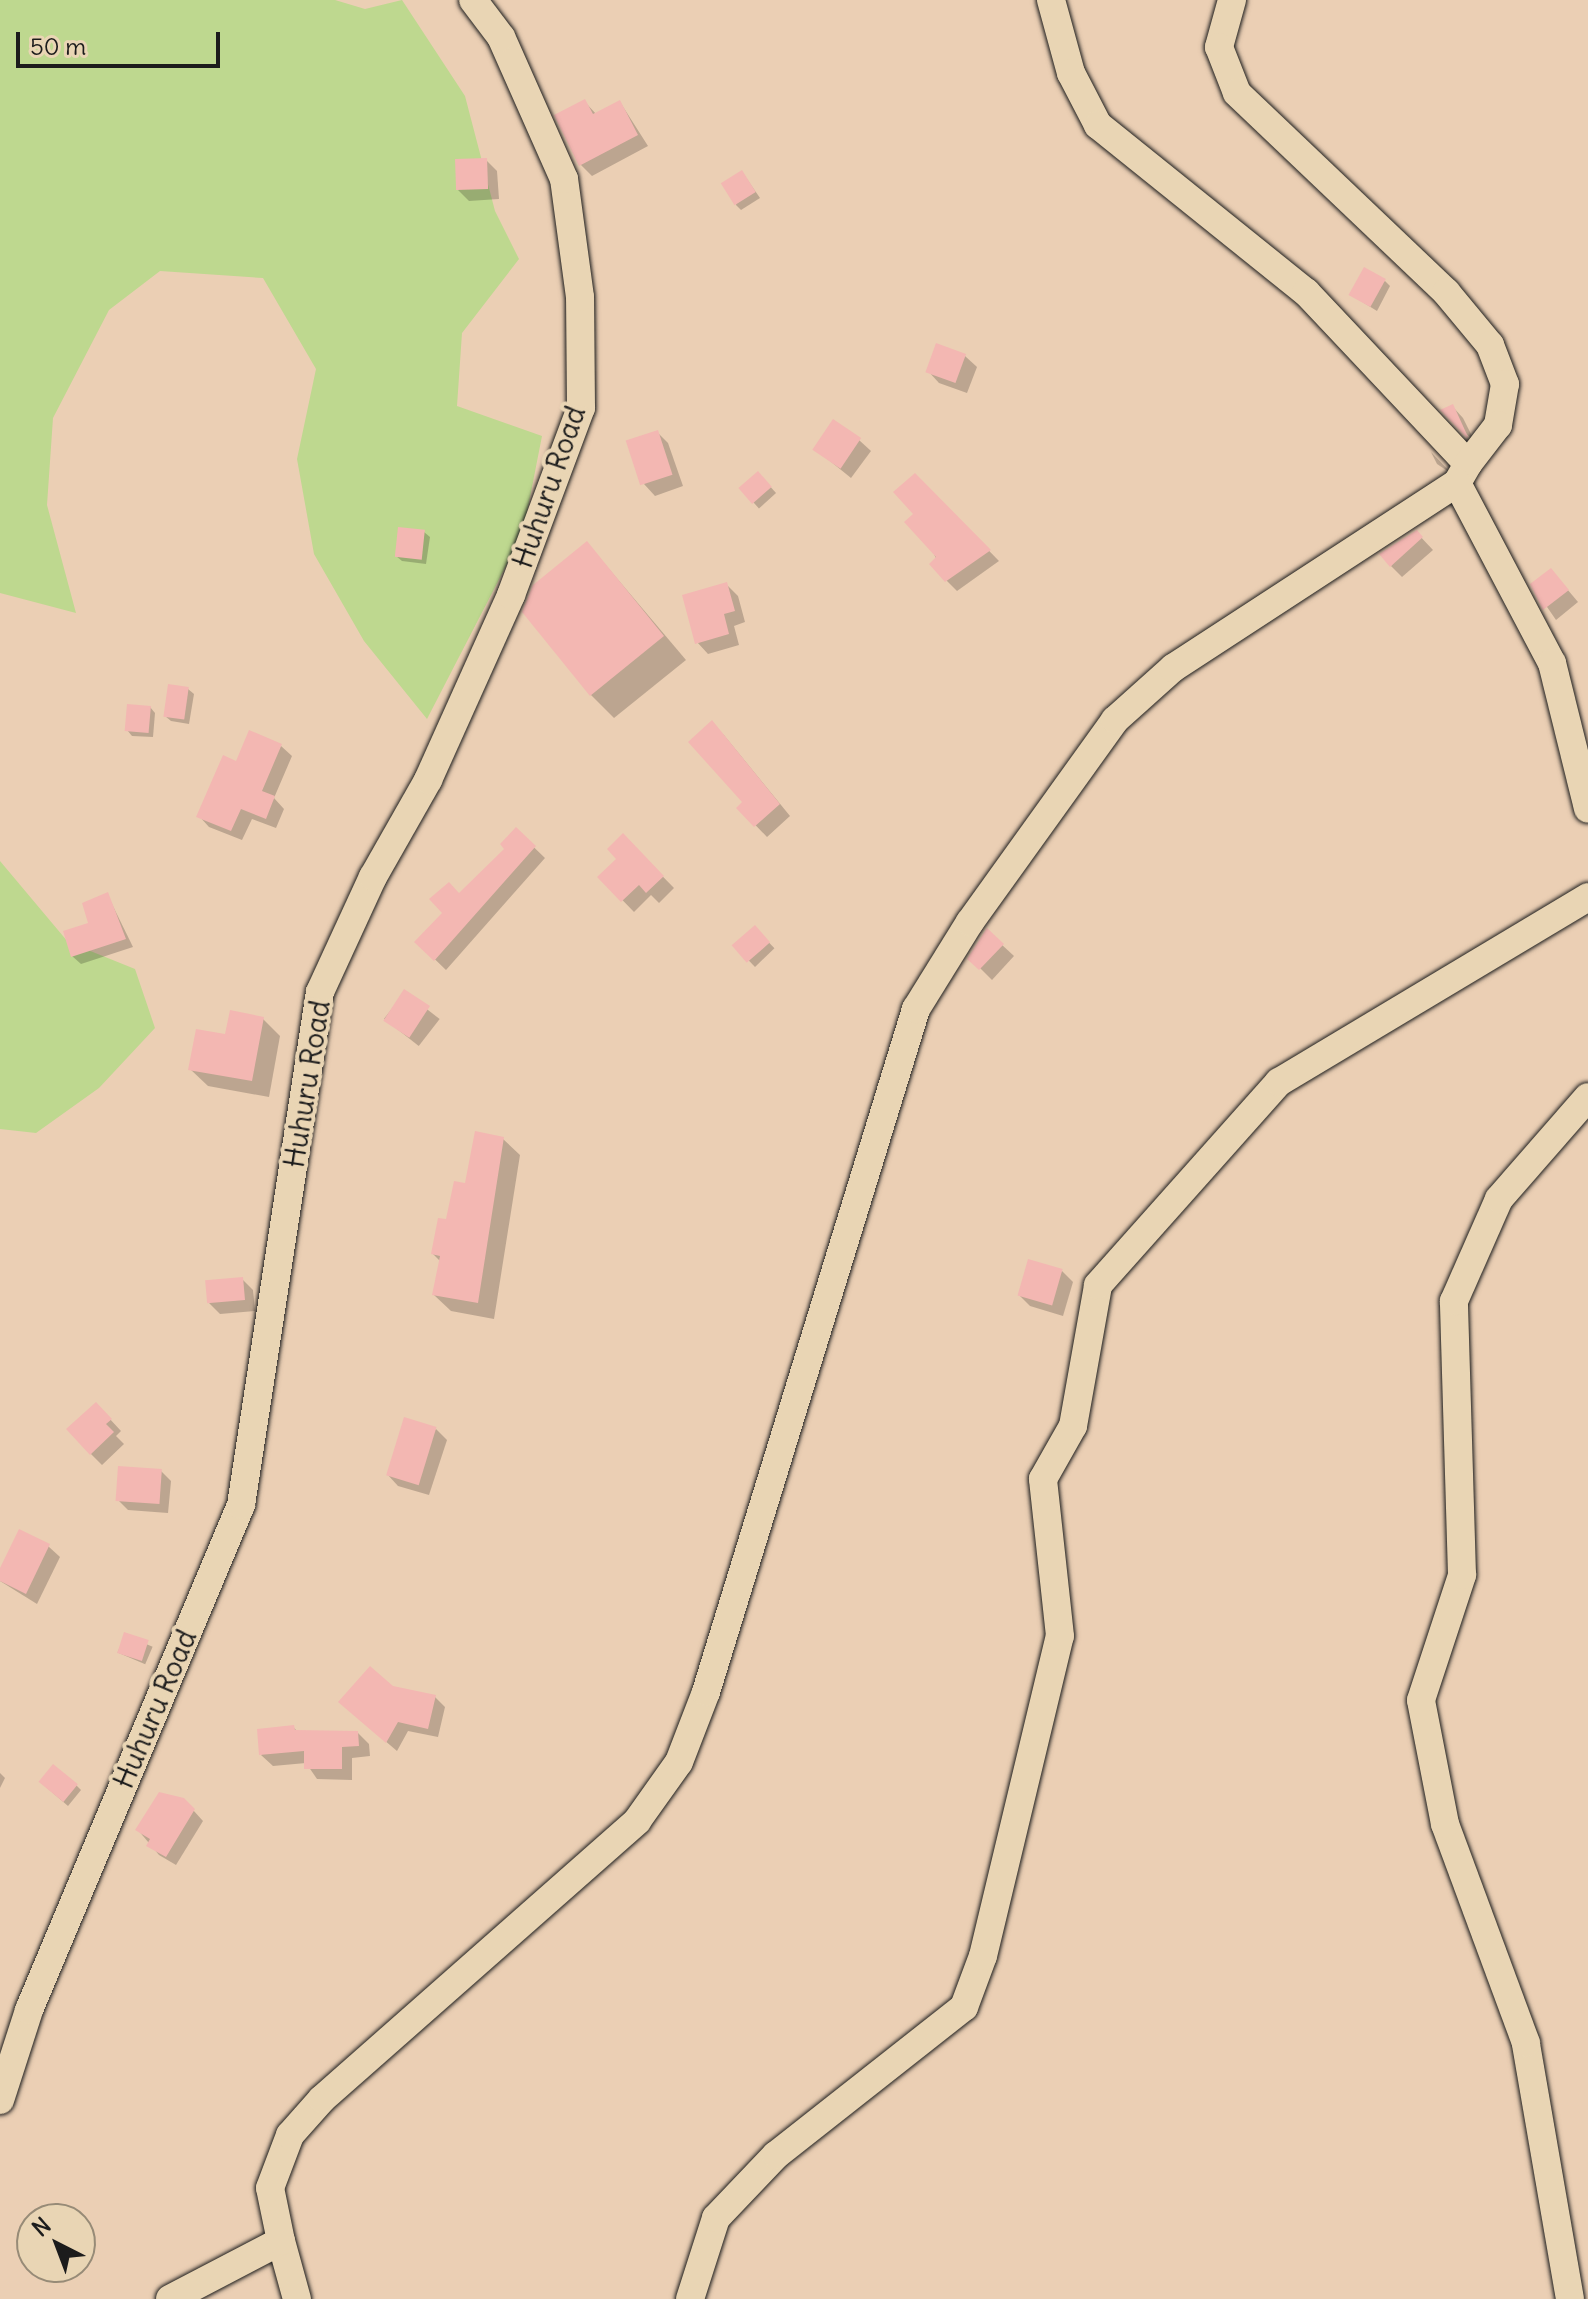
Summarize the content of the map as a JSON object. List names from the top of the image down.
{
  "streets": {
    "street": ["Huhuru Road"]
  },
  "scale_bar": "50 m",
  "north": "top left"
}
